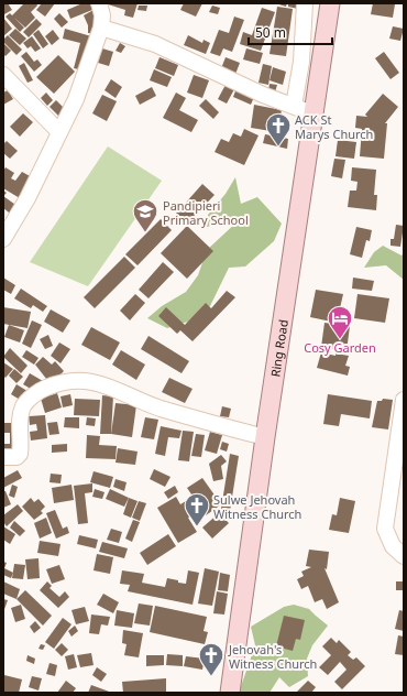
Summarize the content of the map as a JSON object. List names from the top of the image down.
{
  "streets": {
    "main road": ["Ring Road"]
  },
  "places": {
    "church": ["ACK St Marys Church", "Sulwe Jehovah Witness Church", "Jehovah's Witness Church"],
    "school or university": ["Pandipieri Primary School"],
    "hotel": ["Cosy Garden"]
  },
  "scale_bar": "50 m"
}
